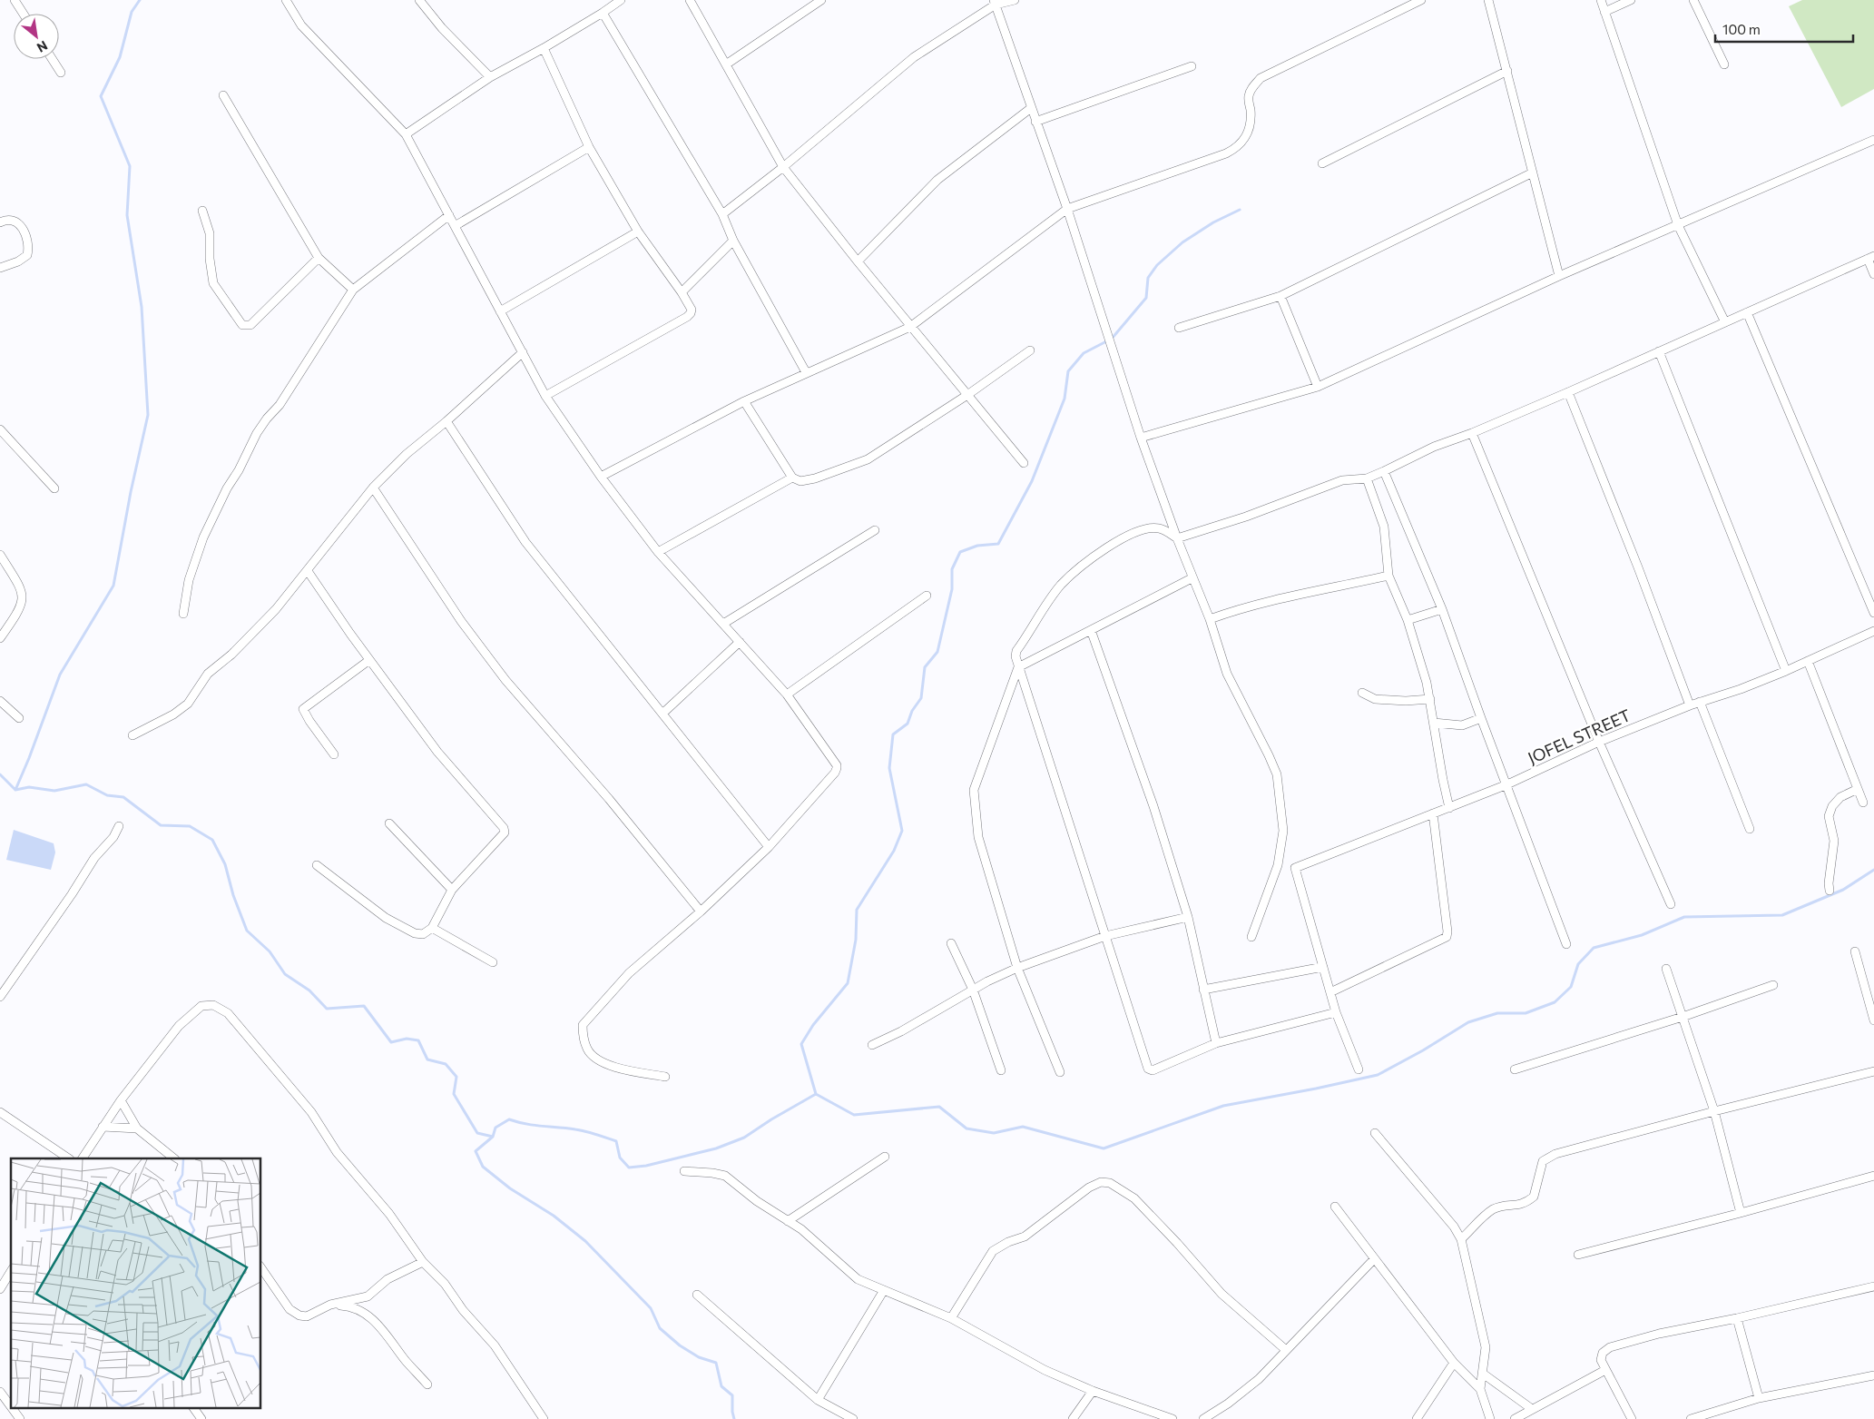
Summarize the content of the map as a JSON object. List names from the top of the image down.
{
  "streets": {
    "street": ["JOFEL STREET"]
  },
  "scale_bar": "100 m",
  "north": "bottom right"
}
